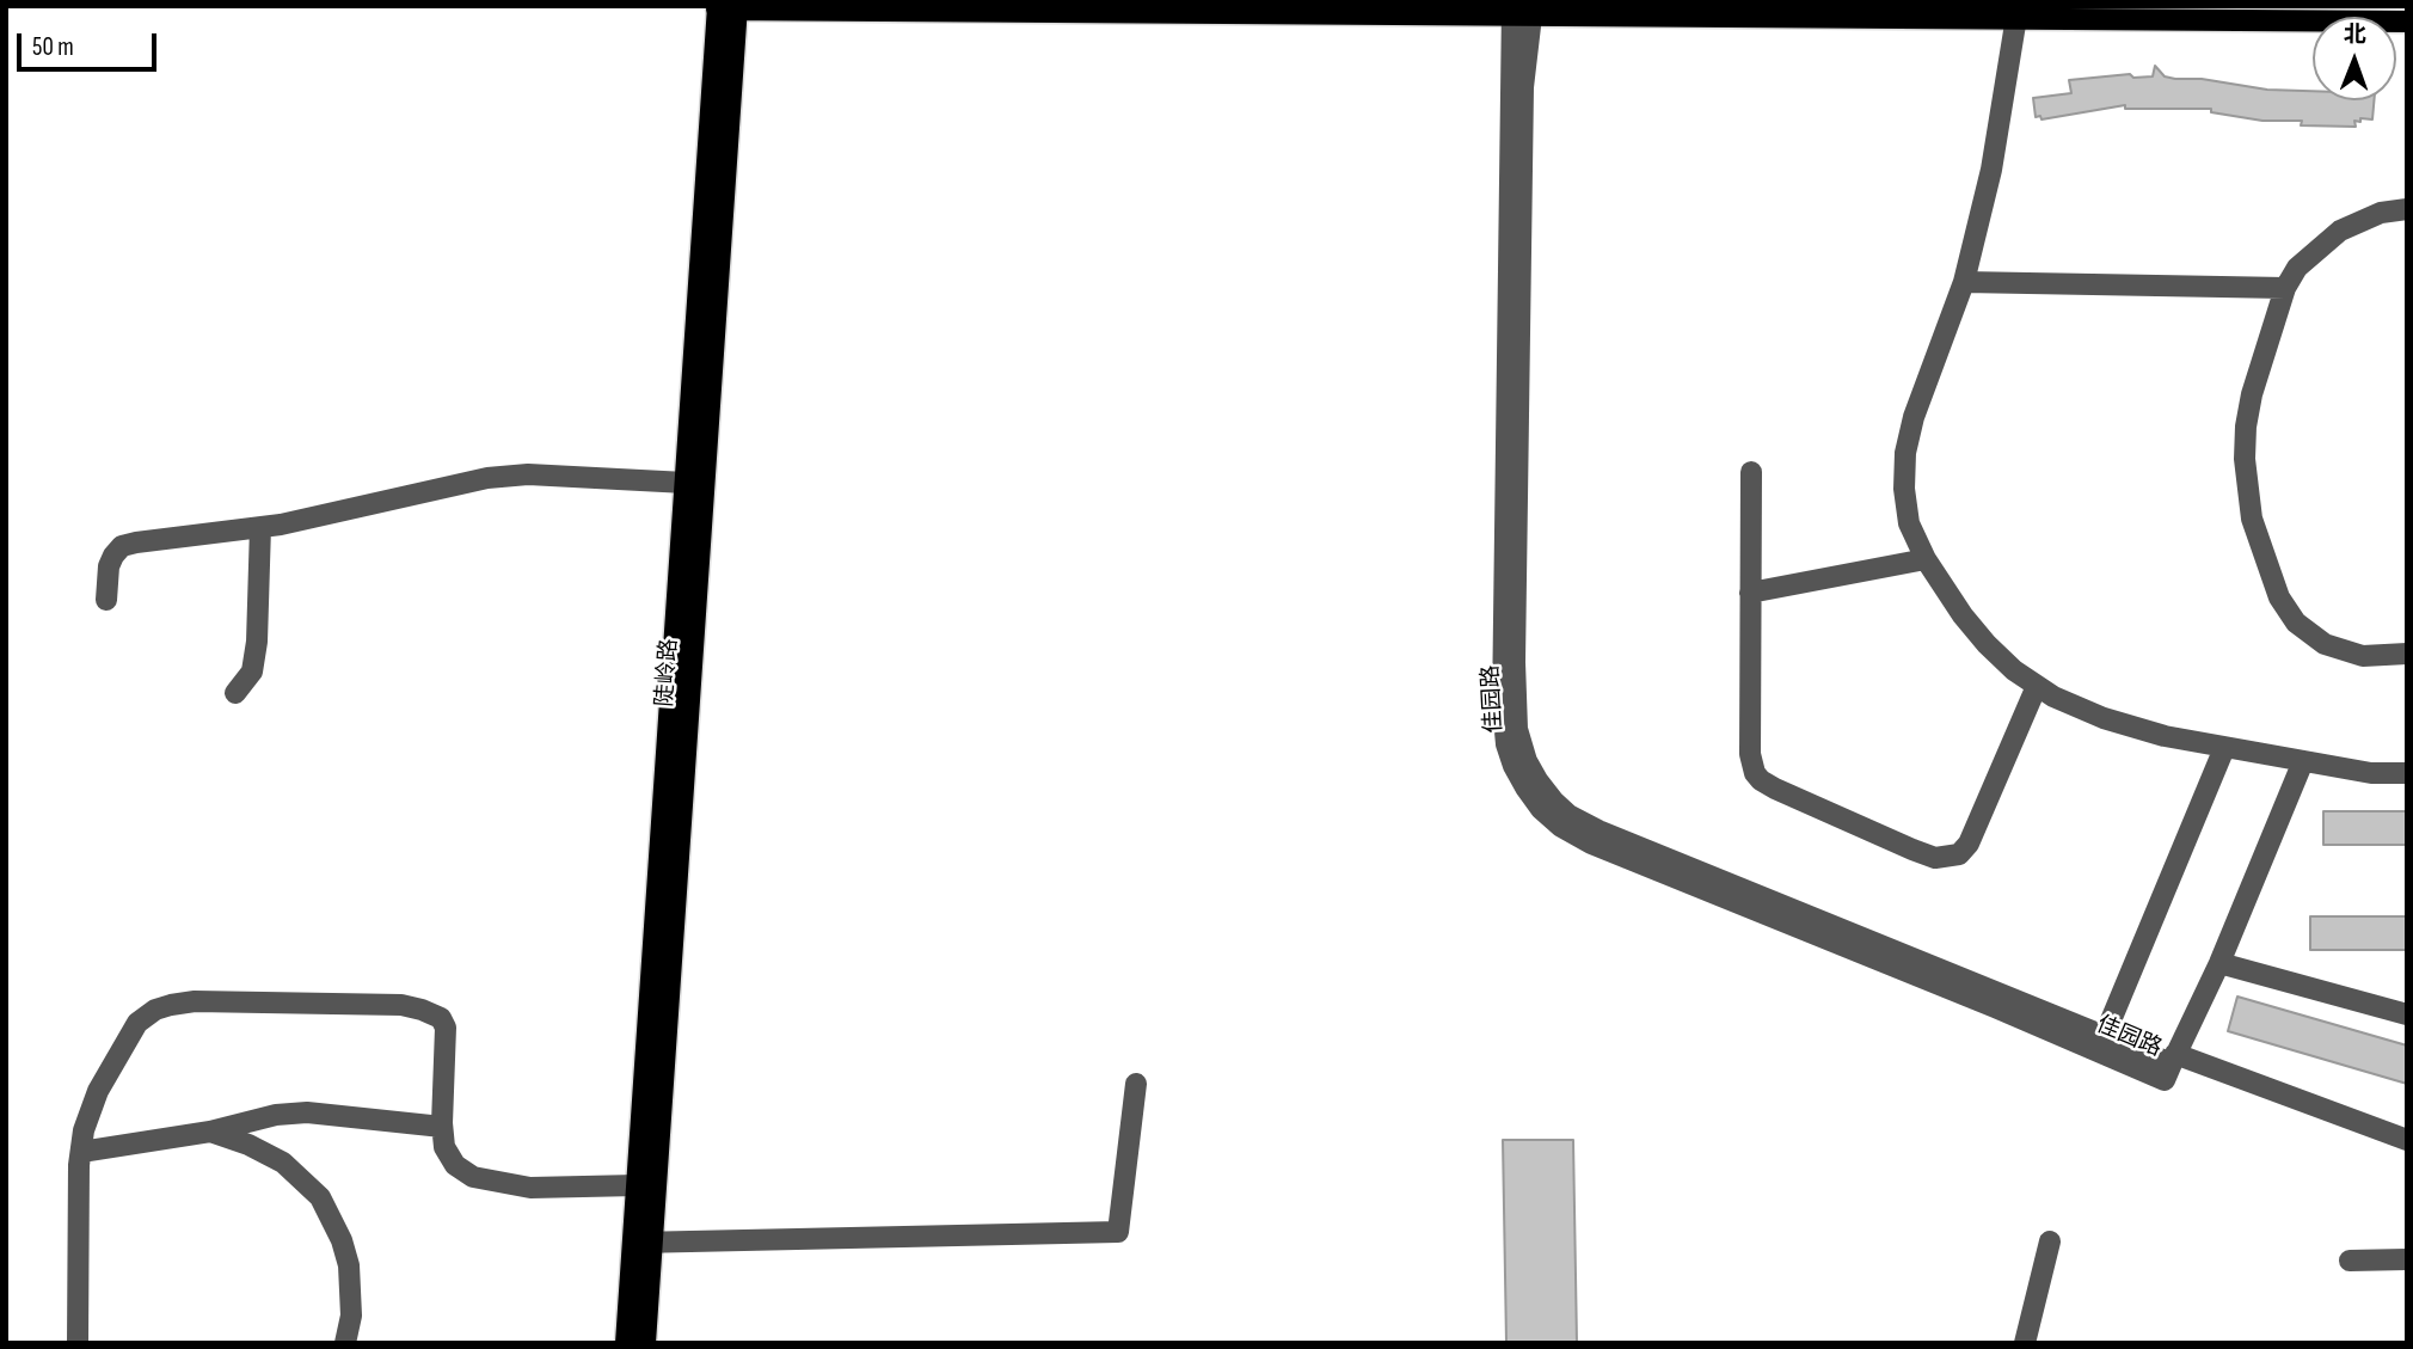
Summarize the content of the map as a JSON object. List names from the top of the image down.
{
  "streets": {
    "main road": ["陡岭路"],
    "street": ["佳园路"]
  },
  "scale_bar": "50 m",
  "north": "top"
}
